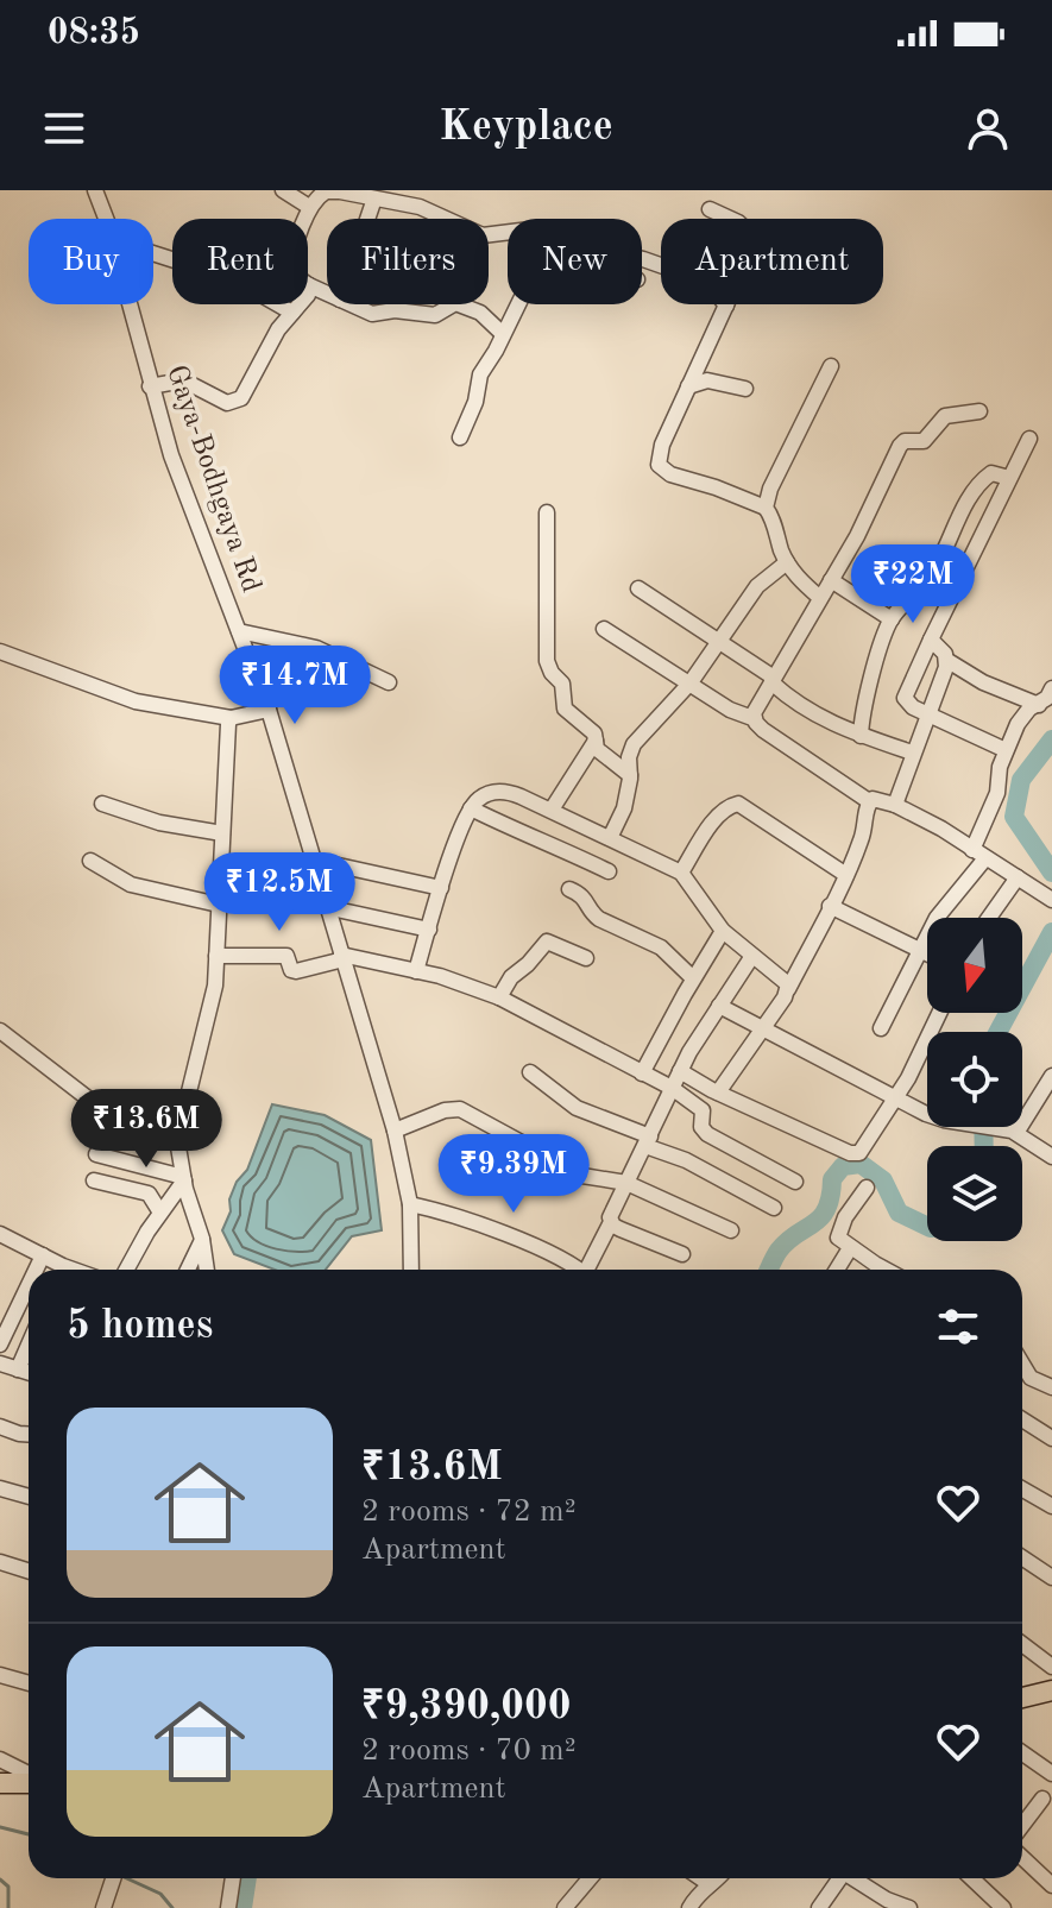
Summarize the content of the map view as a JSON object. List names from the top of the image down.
{
  "streets": {
    "street": ["Gaya-Bodhgaya Rd"]
  },
  "north": "bottom",
  "page": {
    "status": "08:35",
    "header": "Keyplace",
    "chip": [
      "Buy",
      "Rent",
      "Filters",
      "New",
      "Apartment"
    ],
    "price": [
      "₹22M",
      "₹14.7M",
      "₹12.5M",
      "₹13.6M",
      "₹9.39M"
    ],
    "heading": "5 homes",
    "list": [
      {
        "name": "₹13.6M",
        "note": "2 rooms · 72 m² · Apartment"
      },
      {
        "name": "₹9,390,000",
        "note": "2 rooms · 70 m² · Apartment"
      }
    ]
  }
}
